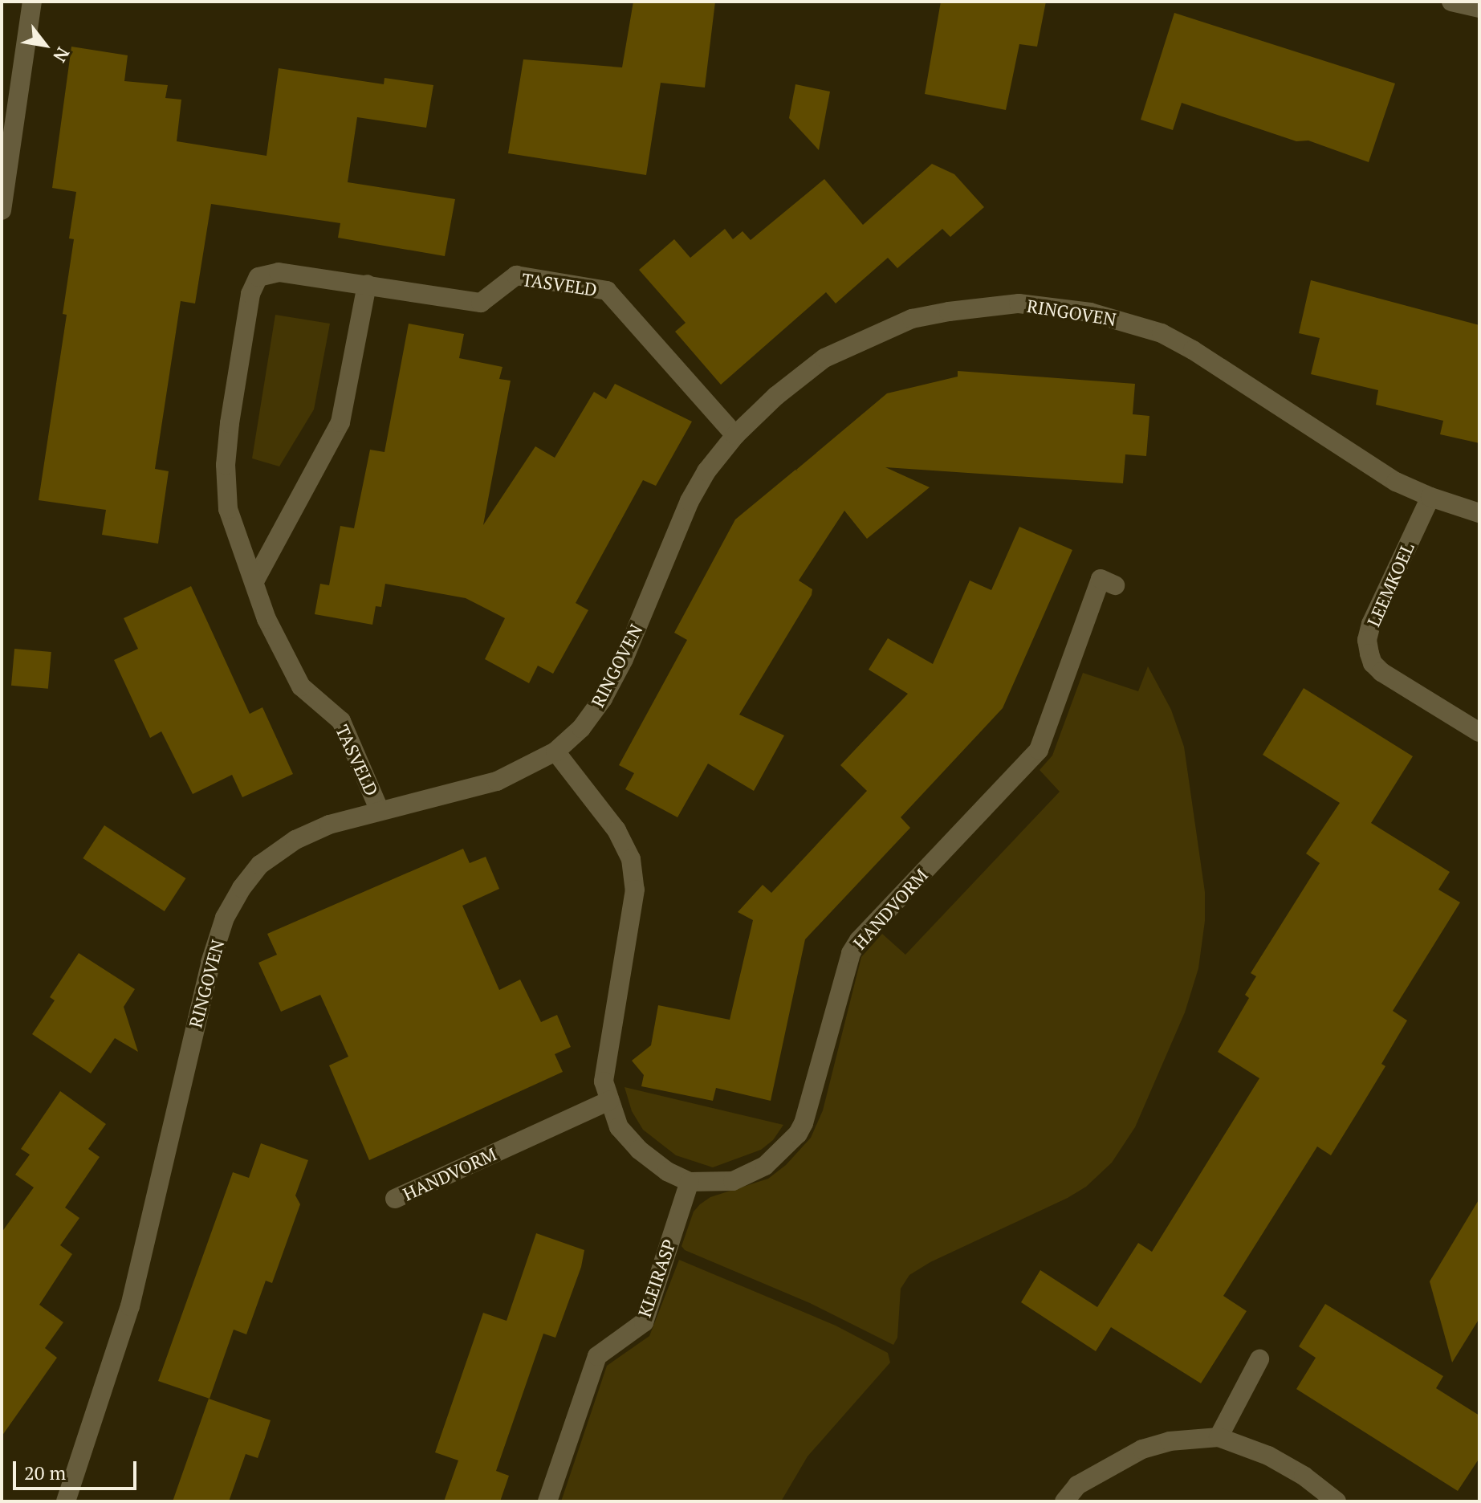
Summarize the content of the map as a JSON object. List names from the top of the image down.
{
  "streets": {
    "street": [
      "TASVELD",
      "RINGOVEN",
      "LEEMKOEL",
      "HANDVORM",
      "KLEIRASP"
    ]
  },
  "crossings": [
    ["TASVELD", "RINGOVEN"],
    ["RINGOVEN", "LEEMKOEL"],
    ["RINGOVEN", "HANDVORM"],
    ["HANDVORM", "KLEIRASP"]
  ],
  "scale_bar": "20 m",
  "north": "bottom right"
}
